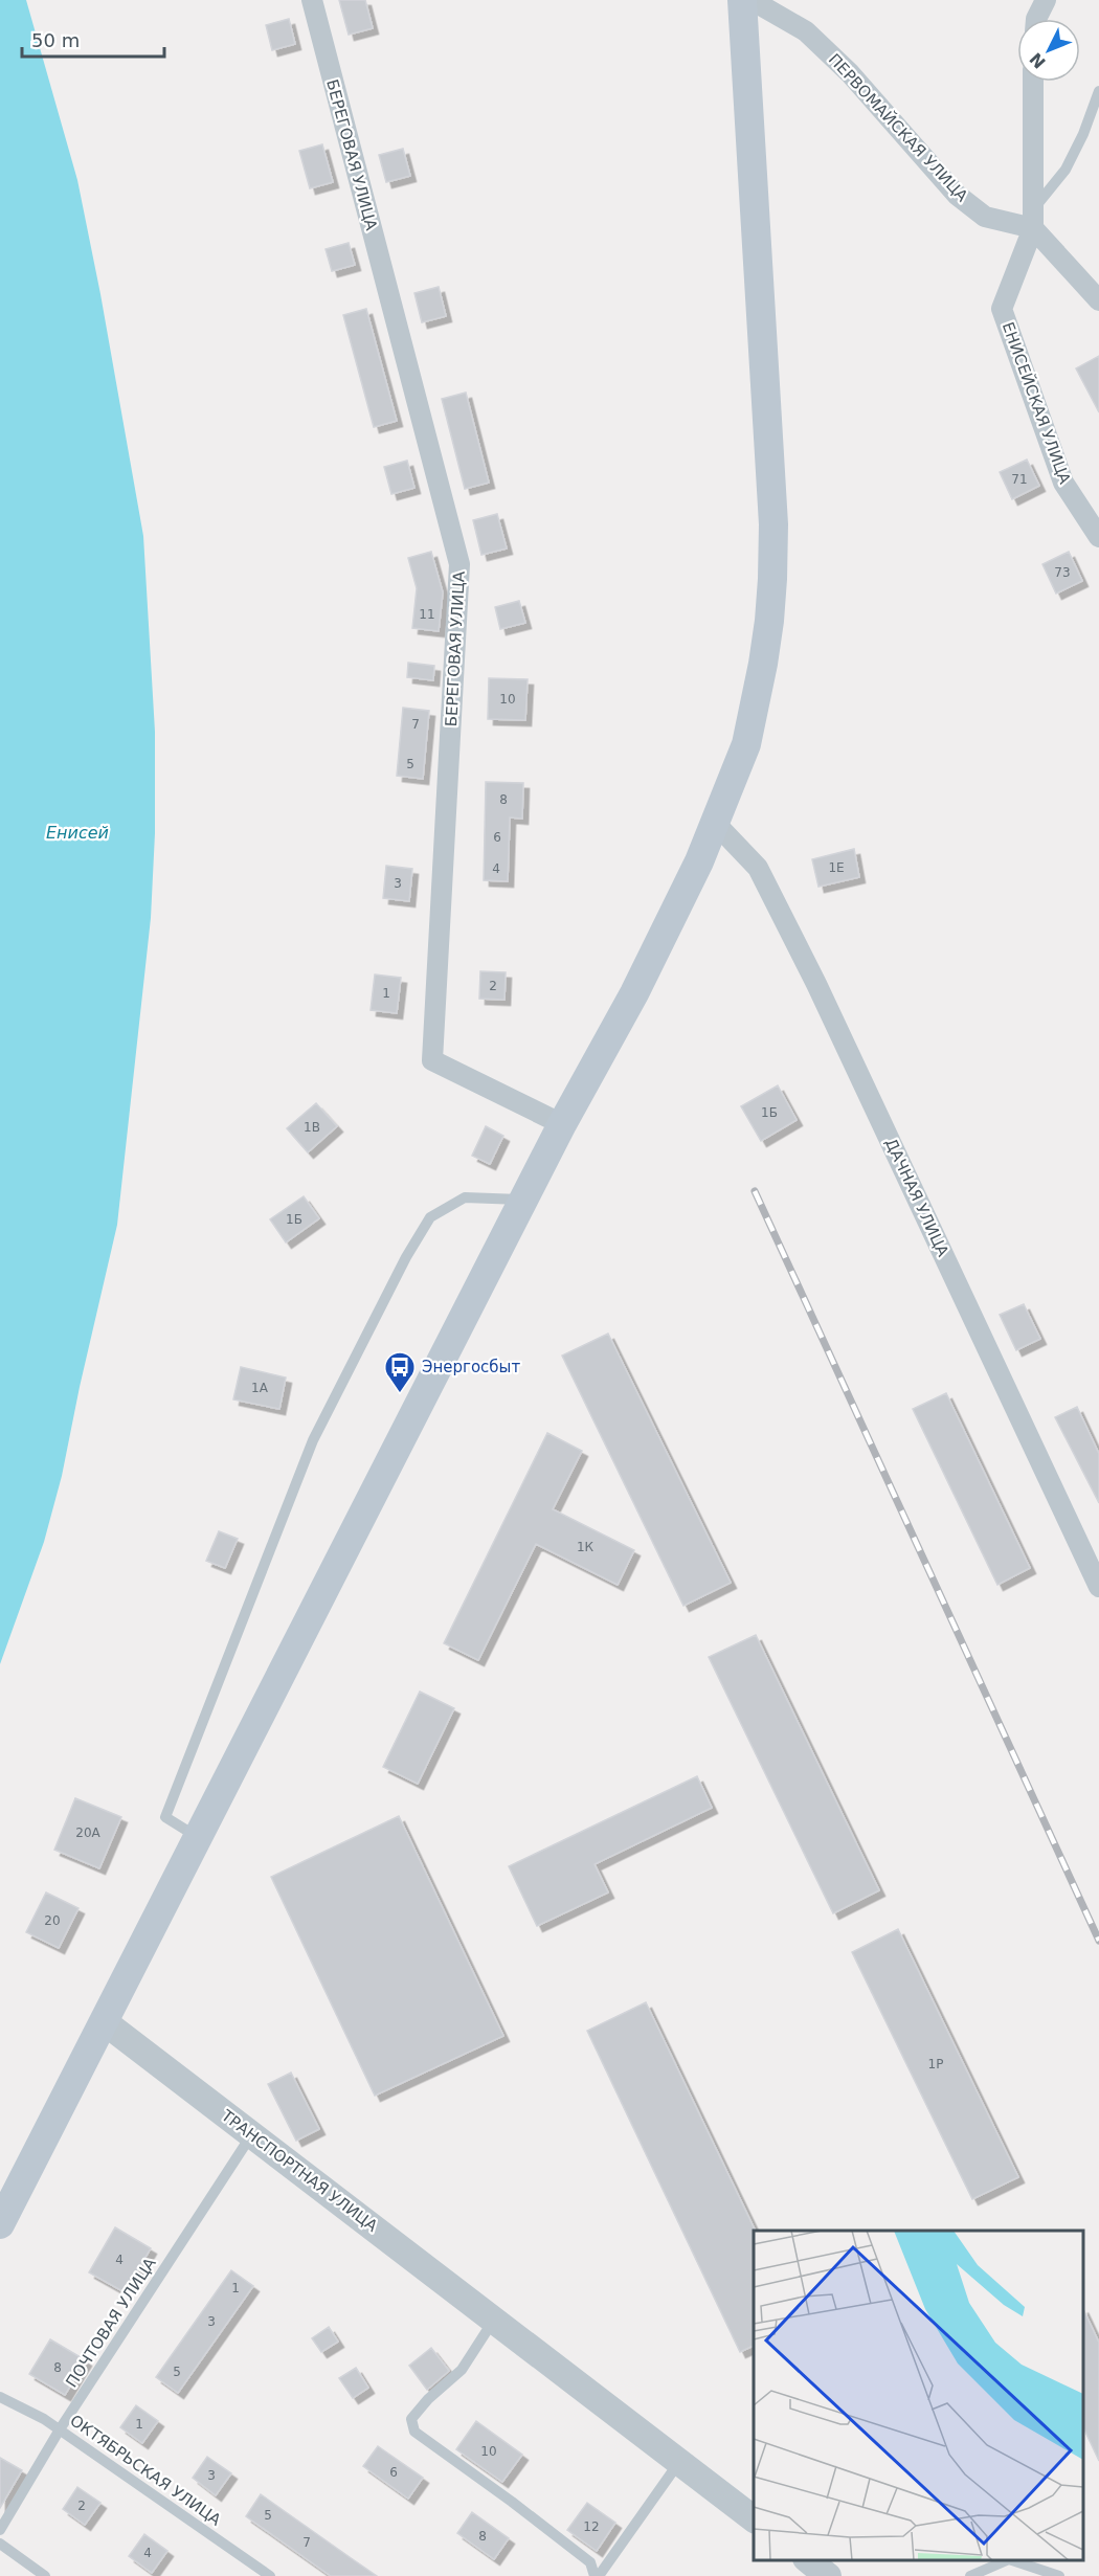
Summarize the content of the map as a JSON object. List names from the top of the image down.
{
  "streets": {
    "street": [
      "ПЕРВОМАЙСКАЯ УЛИЦА",
      "БЕРЕГОВАЯ УЛИЦА",
      "ЕНИСЕЙСКАЯ УЛИЦА",
      "ДАЧНАЯ УЛИЦА",
      "ТРАНСПОРТНАЯ УЛИЦА"
    ],
    "lane": ["ПОЧТОВАЯ УЛИЦА", "ОКТЯБРЬСКАЯ УЛИЦА"]
  },
  "crossings": [
    ["ПЕРВОМАЙСКАЯ УЛИЦА", "ЕНИСЕЙСКАЯ УЛИЦА"],
    ["ТРАНСПОРТНАЯ УЛИЦА", "ПОЧТОВАЯ УЛИЦА"],
    ["ПОЧТОВАЯ УЛИЦА", "ОКТЯБРЬСКАЯ УЛИЦА"]
  ],
  "water": ["Енисей"],
  "places": {
    "bus stop": ["Энергосбыт"]
  },
  "house_numbers": [
    "71",
    "73",
    "11",
    "10",
    "7",
    "5",
    "8",
    "6",
    "1Е",
    "4",
    "3",
    "2",
    "1",
    "1Б",
    "1В",
    "1Б",
    "1А",
    "1К",
    "20А",
    "20",
    "1Р",
    "4",
    "1",
    "3",
    "8",
    "5",
    "1",
    "10",
    "6",
    "3",
    "2",
    "5",
    "12",
    "8",
    "7",
    "4"
  ],
  "scale_bar": "50 m",
  "north": "bottom left"
}
